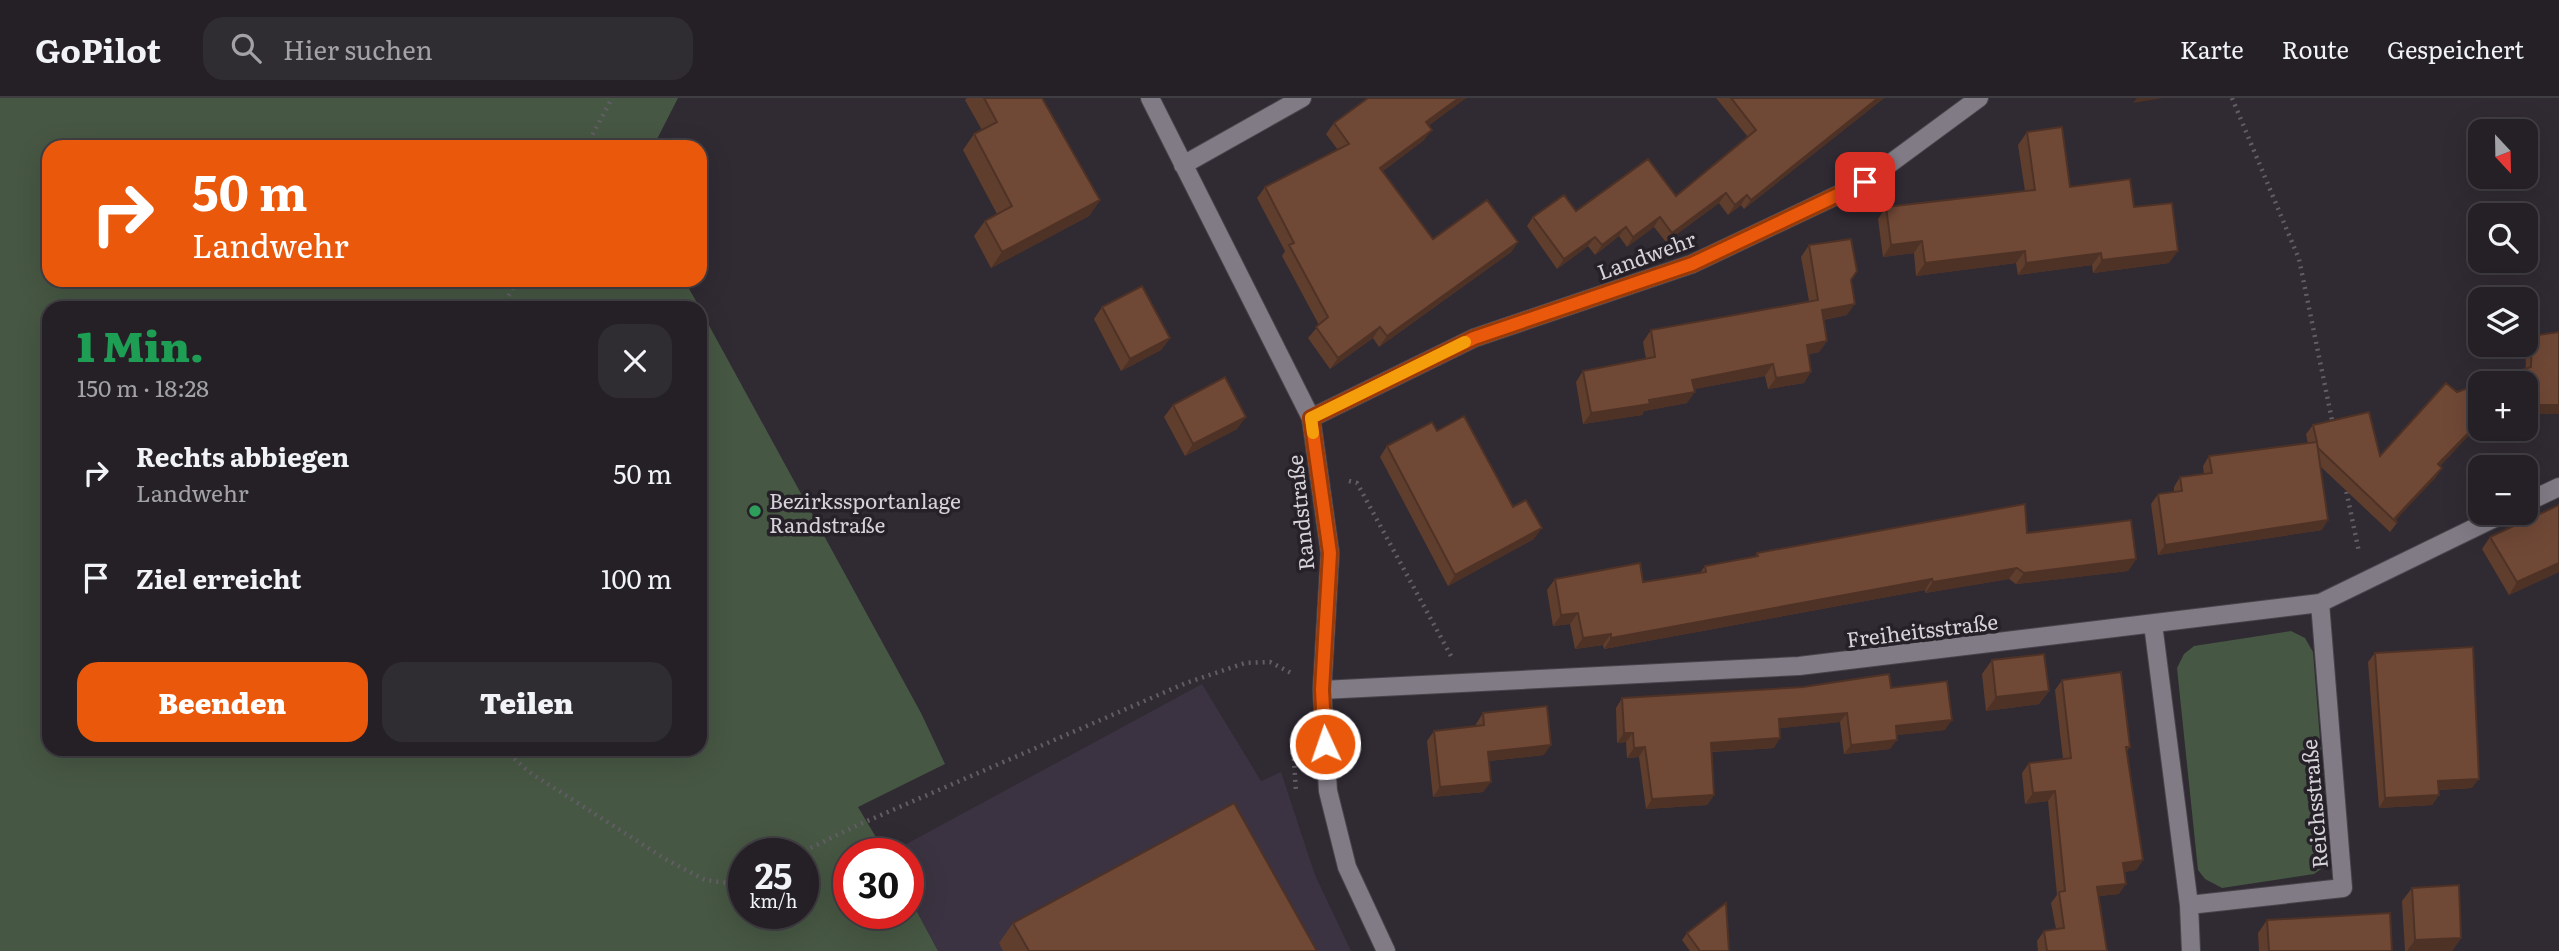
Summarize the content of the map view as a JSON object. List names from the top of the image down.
{
  "streets": {
    "street": [
      "Landwehr",
      "Randstraße",
      "Freiheitsstraße",
      "Reichsstraße"
    ]
  },
  "crossings": [
    ["Landwehr", "Randstraße"],
    ["Randstraße", "Freiheitsstraße"],
    ["Freiheitsstraße", "Reichsstraße"]
  ],
  "places": ["Bezirkssportanlage Randstraße"],
  "north": "bottom",
  "page": {
    "header": "GoPilot",
    "search": "Hier suchen",
    "nav": ["Karte", "Route", "Gespeichert"],
    "map_buttons": ["+", "−"],
    "turn": ["50 m", "Landwehr"],
    "heading": ["1 Min.", "150 m · 18:28"],
    "list": [
      {
        "name": "Rechts abbiegen",
        "note": "Landwehr",
        "value": "50 m"
      },
      {
        "name": "Ziel erreicht",
        "value": "100 m"
      }
    ],
    "buttons": ["Beenden", "Teilen"],
    "speed": "25 km/h",
    "limit": "30"
  }
}
